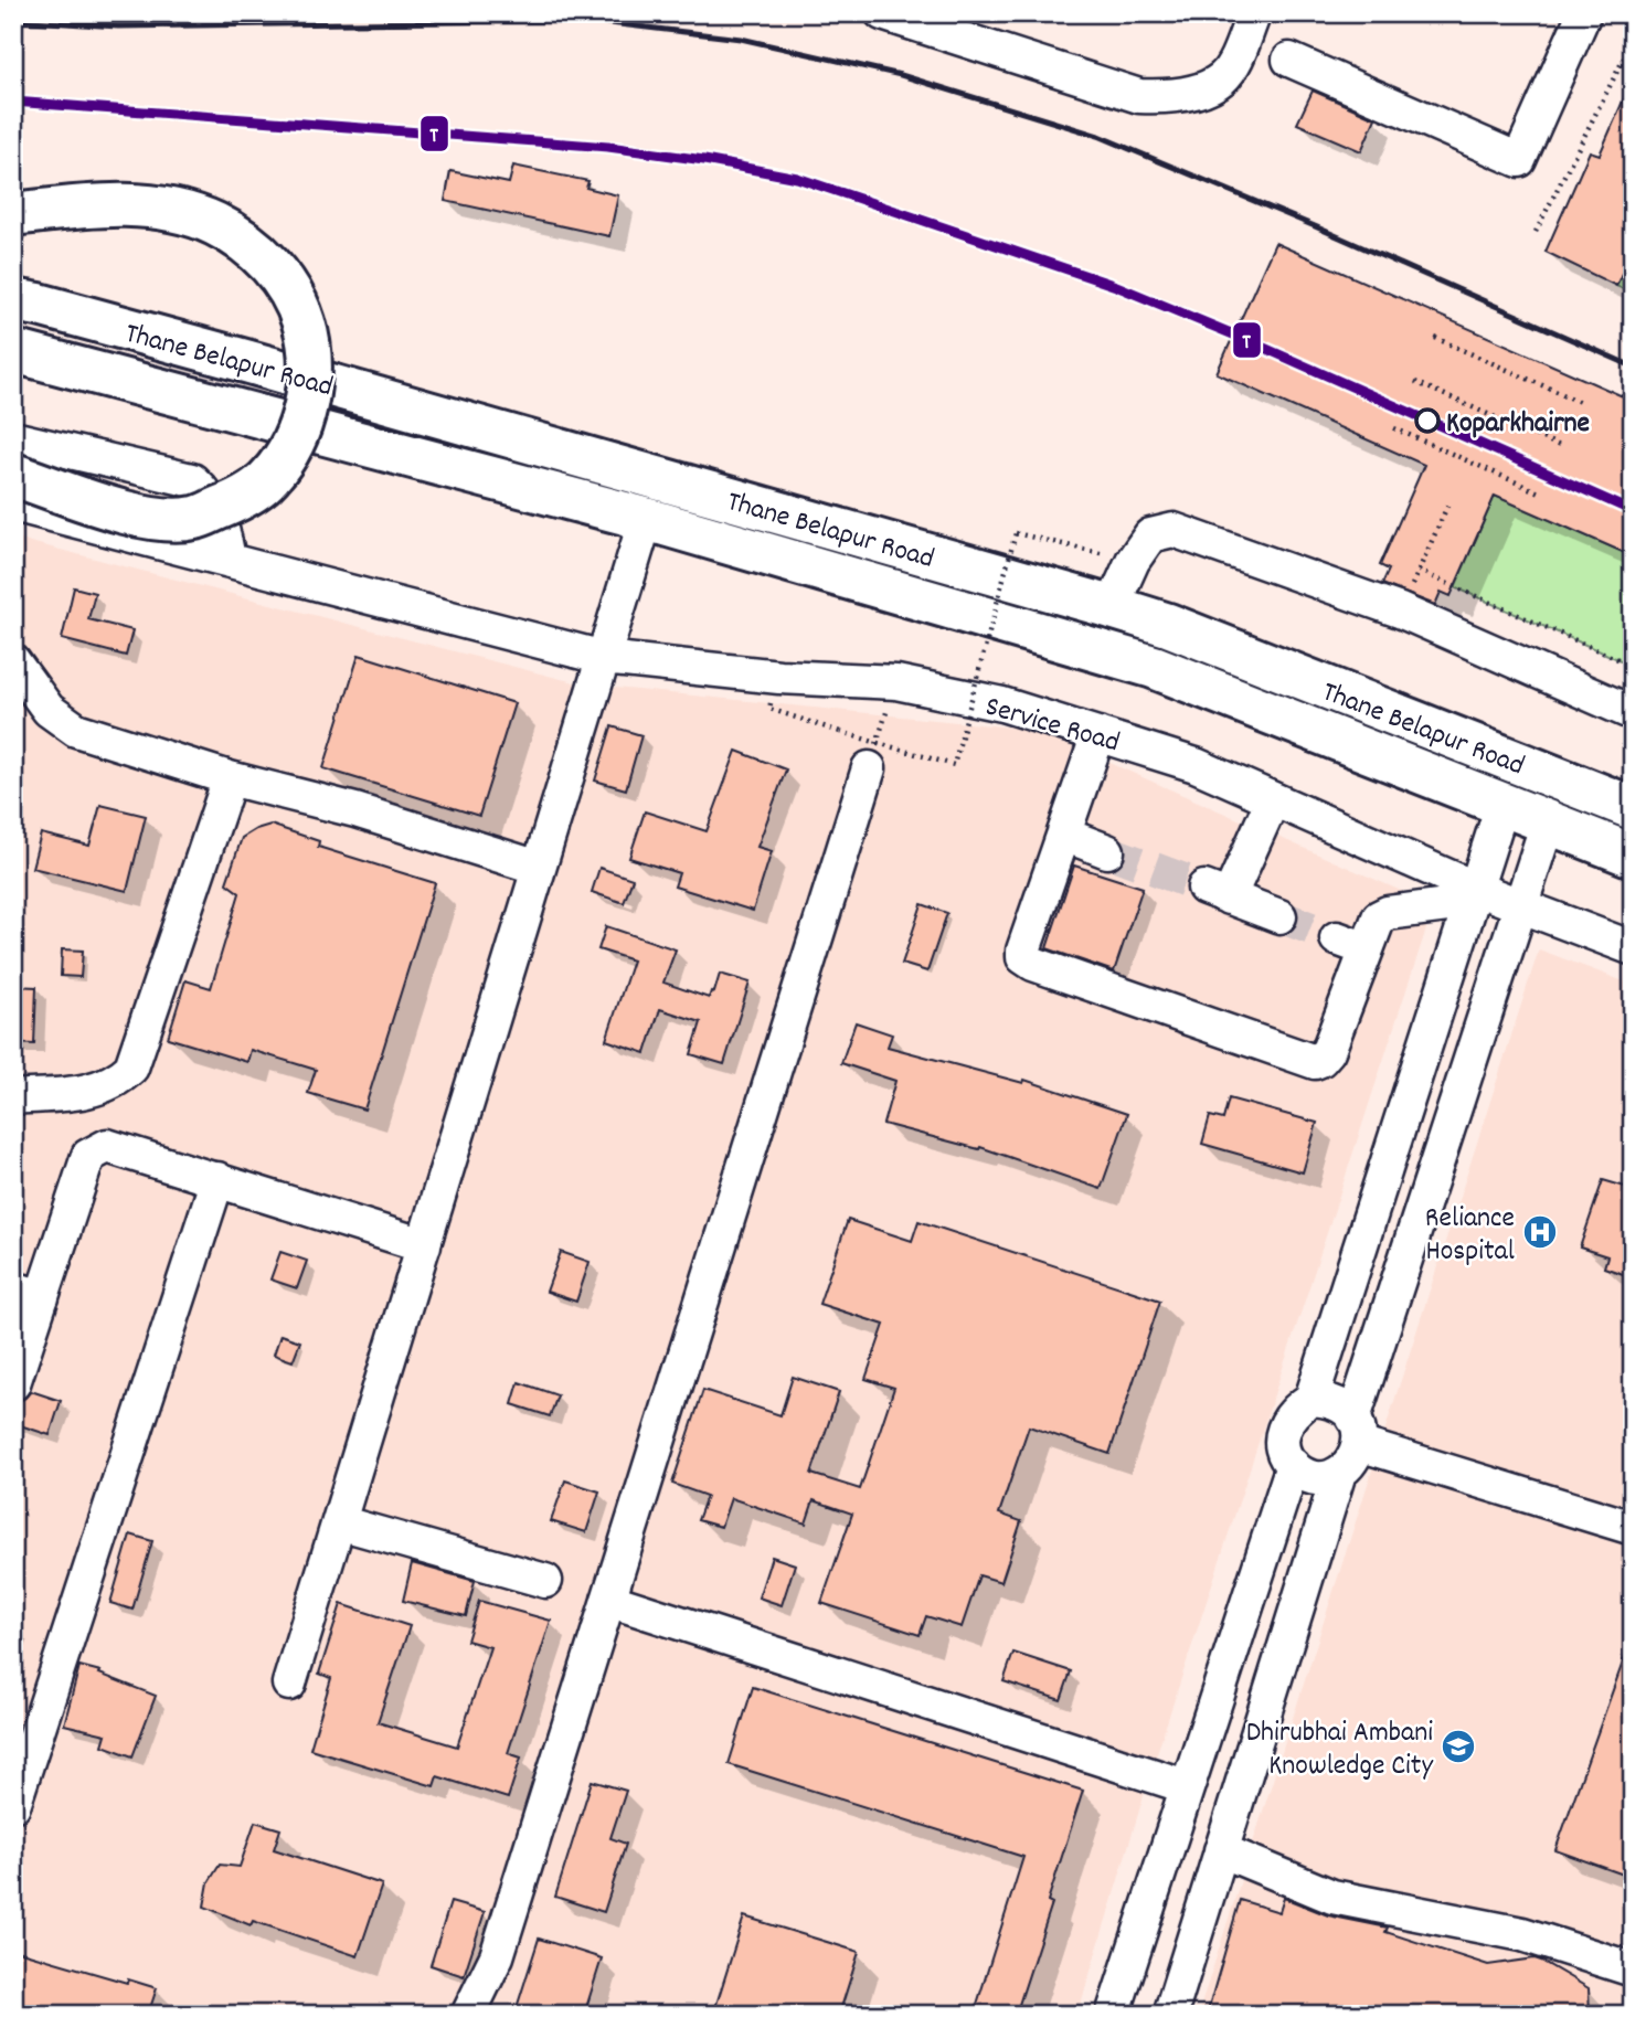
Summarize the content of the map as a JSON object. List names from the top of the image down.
{
  "streets": {
    "main road": ["Thane Belapur Road"],
    "street": ["Service Road"]
  },
  "places": {
    "other": ["Koparkhairne"],
    "hospital": ["Reliance Hospital"],
    "school or university": ["Dhirubhai Ambani Knowledge City"]
  },
  "lines": ["transit line T"]
}
